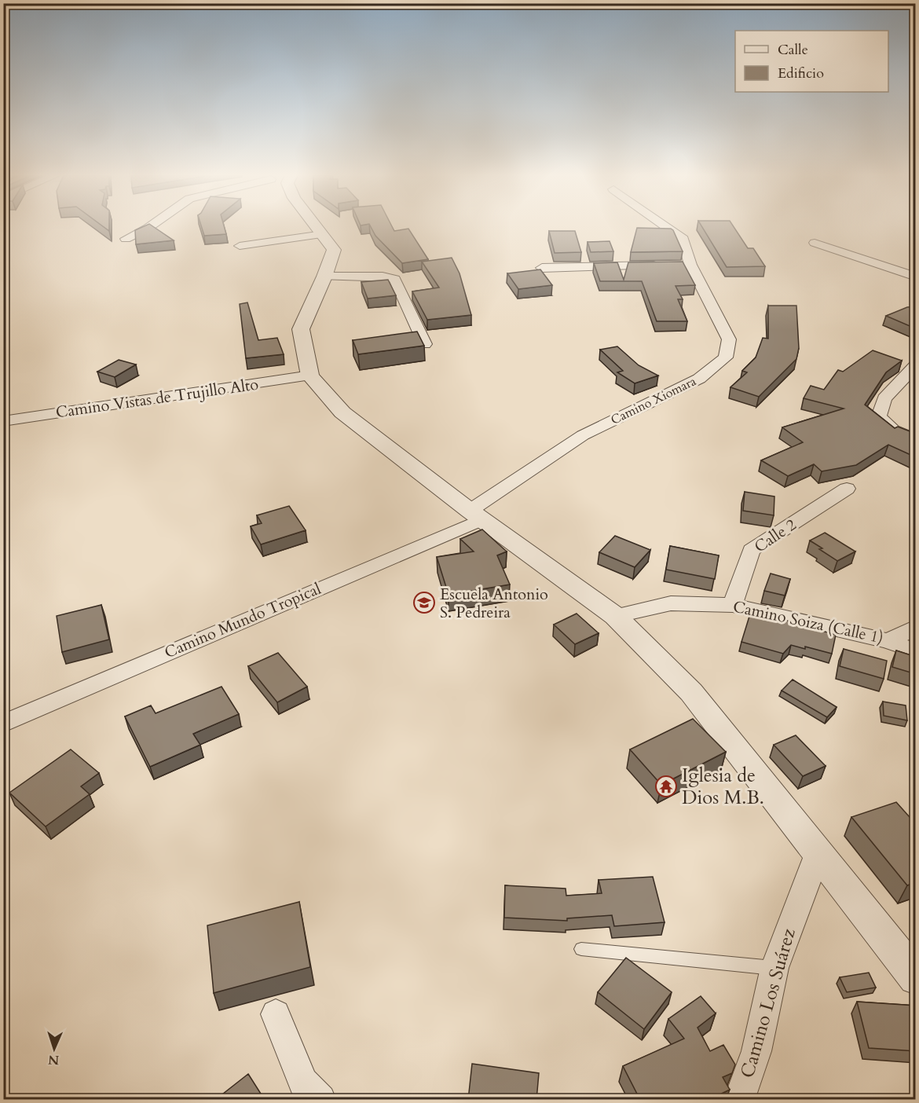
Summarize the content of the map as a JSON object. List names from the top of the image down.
{
  "streets": {
    "street": [
      "Camino Vistas de Trujillo Alto",
      "Camino Xiomara",
      "Calle 2",
      "Camino Mundo Tropical",
      "Camino Soiza (Calle 1)",
      "Camino Los Suárez"
    ]
  },
  "crossings": [
    ["Camino Xiomara", "Camino Mundo Tropical"],
    ["Calle 2", "Camino Soiza (Calle 1)"]
  ],
  "places": {
    "school or university": ["Escuela Antonio S. Pedreira"],
    "temple": ["Iglesia de Dios M.B."]
  },
  "legend": ["Calle", "Edificio"],
  "north": "bottom"
}
